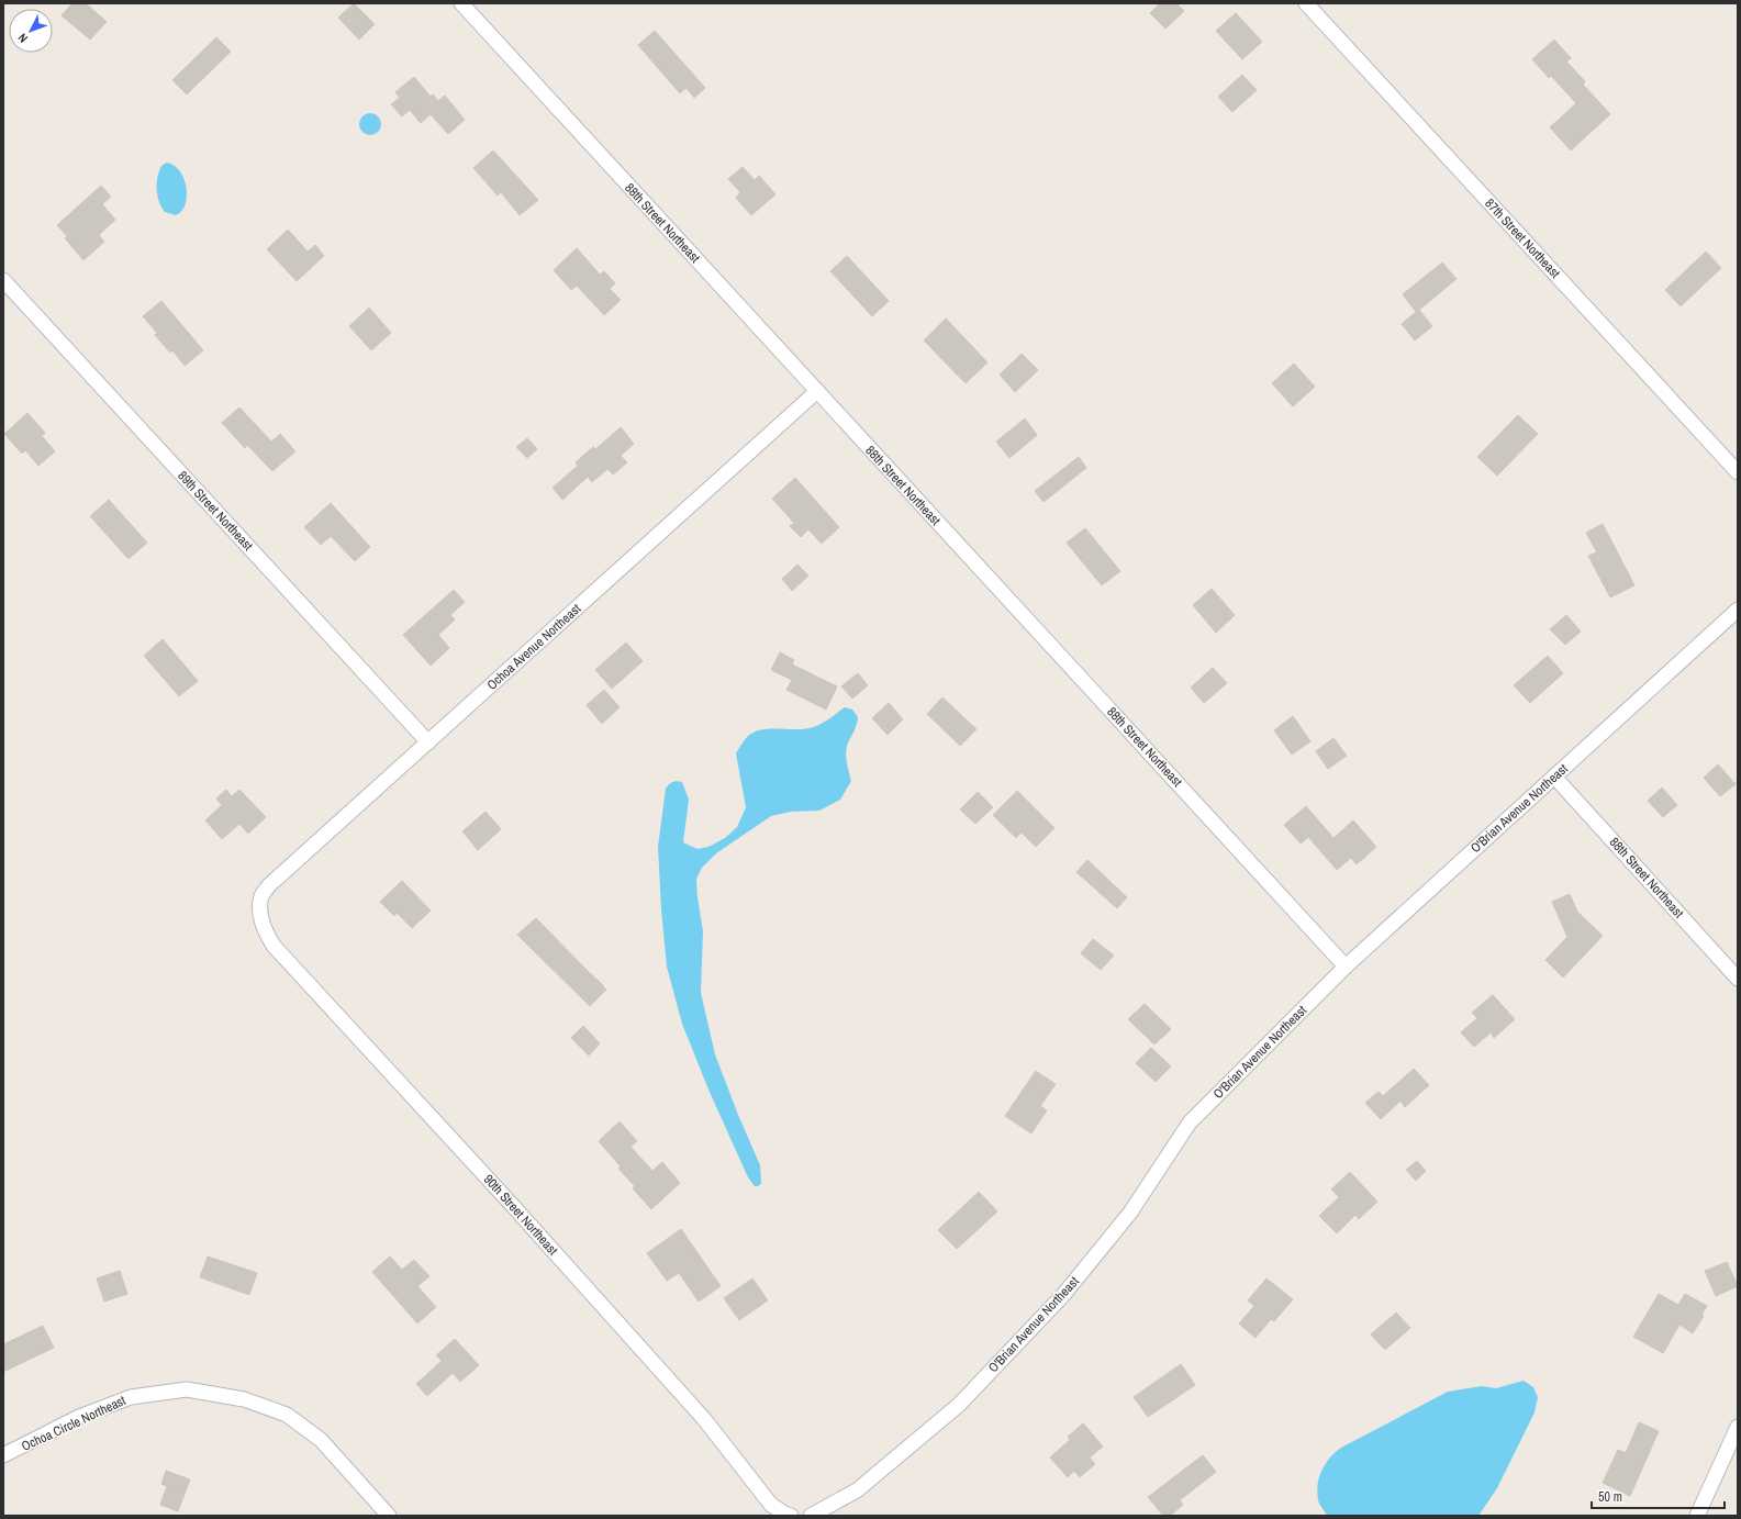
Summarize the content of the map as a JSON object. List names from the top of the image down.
{
  "streets": {
    "street": [
      "88th Street Northeast",
      "87th Street Northeast",
      "89th Street Northeast",
      "Ochoa Avenue Northeast",
      "O'Brian Avenue Northeast",
      "90th Street Northeast",
      "Ochoa Circle Northeast"
    ]
  },
  "crossings": [
    ["88th Street Northeast", "Ochoa Avenue Northeast"],
    ["88th Street Northeast", "O'Brian Avenue Northeast"],
    ["89th Street Northeast", "Ochoa Avenue Northeast"],
    ["Ochoa Avenue Northeast", "90th Street Northeast"]
  ],
  "scale_bar": "50 m",
  "north": "bottom left"
}
